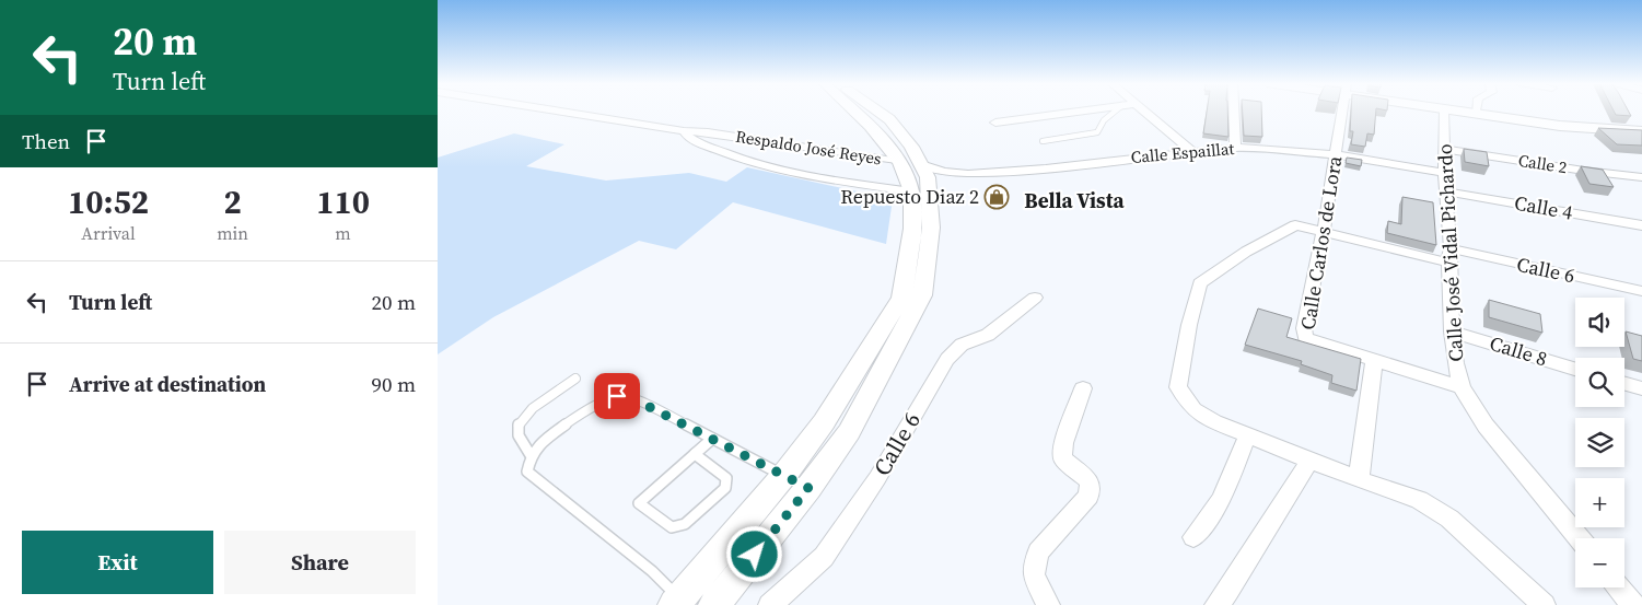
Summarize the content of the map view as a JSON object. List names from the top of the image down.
{
  "streets": {
    "street": [
      "Respaldo José Reyes",
      "Calle Espaillat",
      "Calle 2",
      "Calle 4",
      "Calle Carlos de Lora",
      "Calle José Vidal Pichardo",
      "Calle 6",
      "Calle 8"
    ]
  },
  "crossings": [
    ["Respaldo José Reyes", "Calle Espaillat"],
    ["Calle Espaillat", "Calle Carlos de Lora"],
    ["Calle Espaillat", "Calle José Vidal Pichardo"],
    ["Calle 2", "Calle José Vidal Pichardo"],
    ["Calle 4", "Calle José Vidal Pichardo"],
    ["Calle Carlos de Lora", "Calle José Vidal Pichardo"],
    ["Calle Carlos de Lora", "Calle 6"],
    ["Calle José Vidal Pichardo", "Calle 6"],
    ["Calle José Vidal Pichardo", "Calle 8"]
  ],
  "districts": ["Bella Vista"],
  "places": {
    "shop": ["Repuesto Diaz 2"]
  },
  "page": {
    "turn": ["20 m", "Turn left"],
    "then": "Then",
    "eta": [
      "10:52",
      "Arrival",
      "2",
      "min",
      "110",
      "m"
    ],
    "list": [
      {
        "name": "Turn left",
        "value": "20 m"
      },
      {
        "name": "Arrive at destination",
        "value": "90 m"
      }
    ],
    "map_buttons": ["+", "−"],
    "buttons": ["Exit", "Share"]
  }
}
